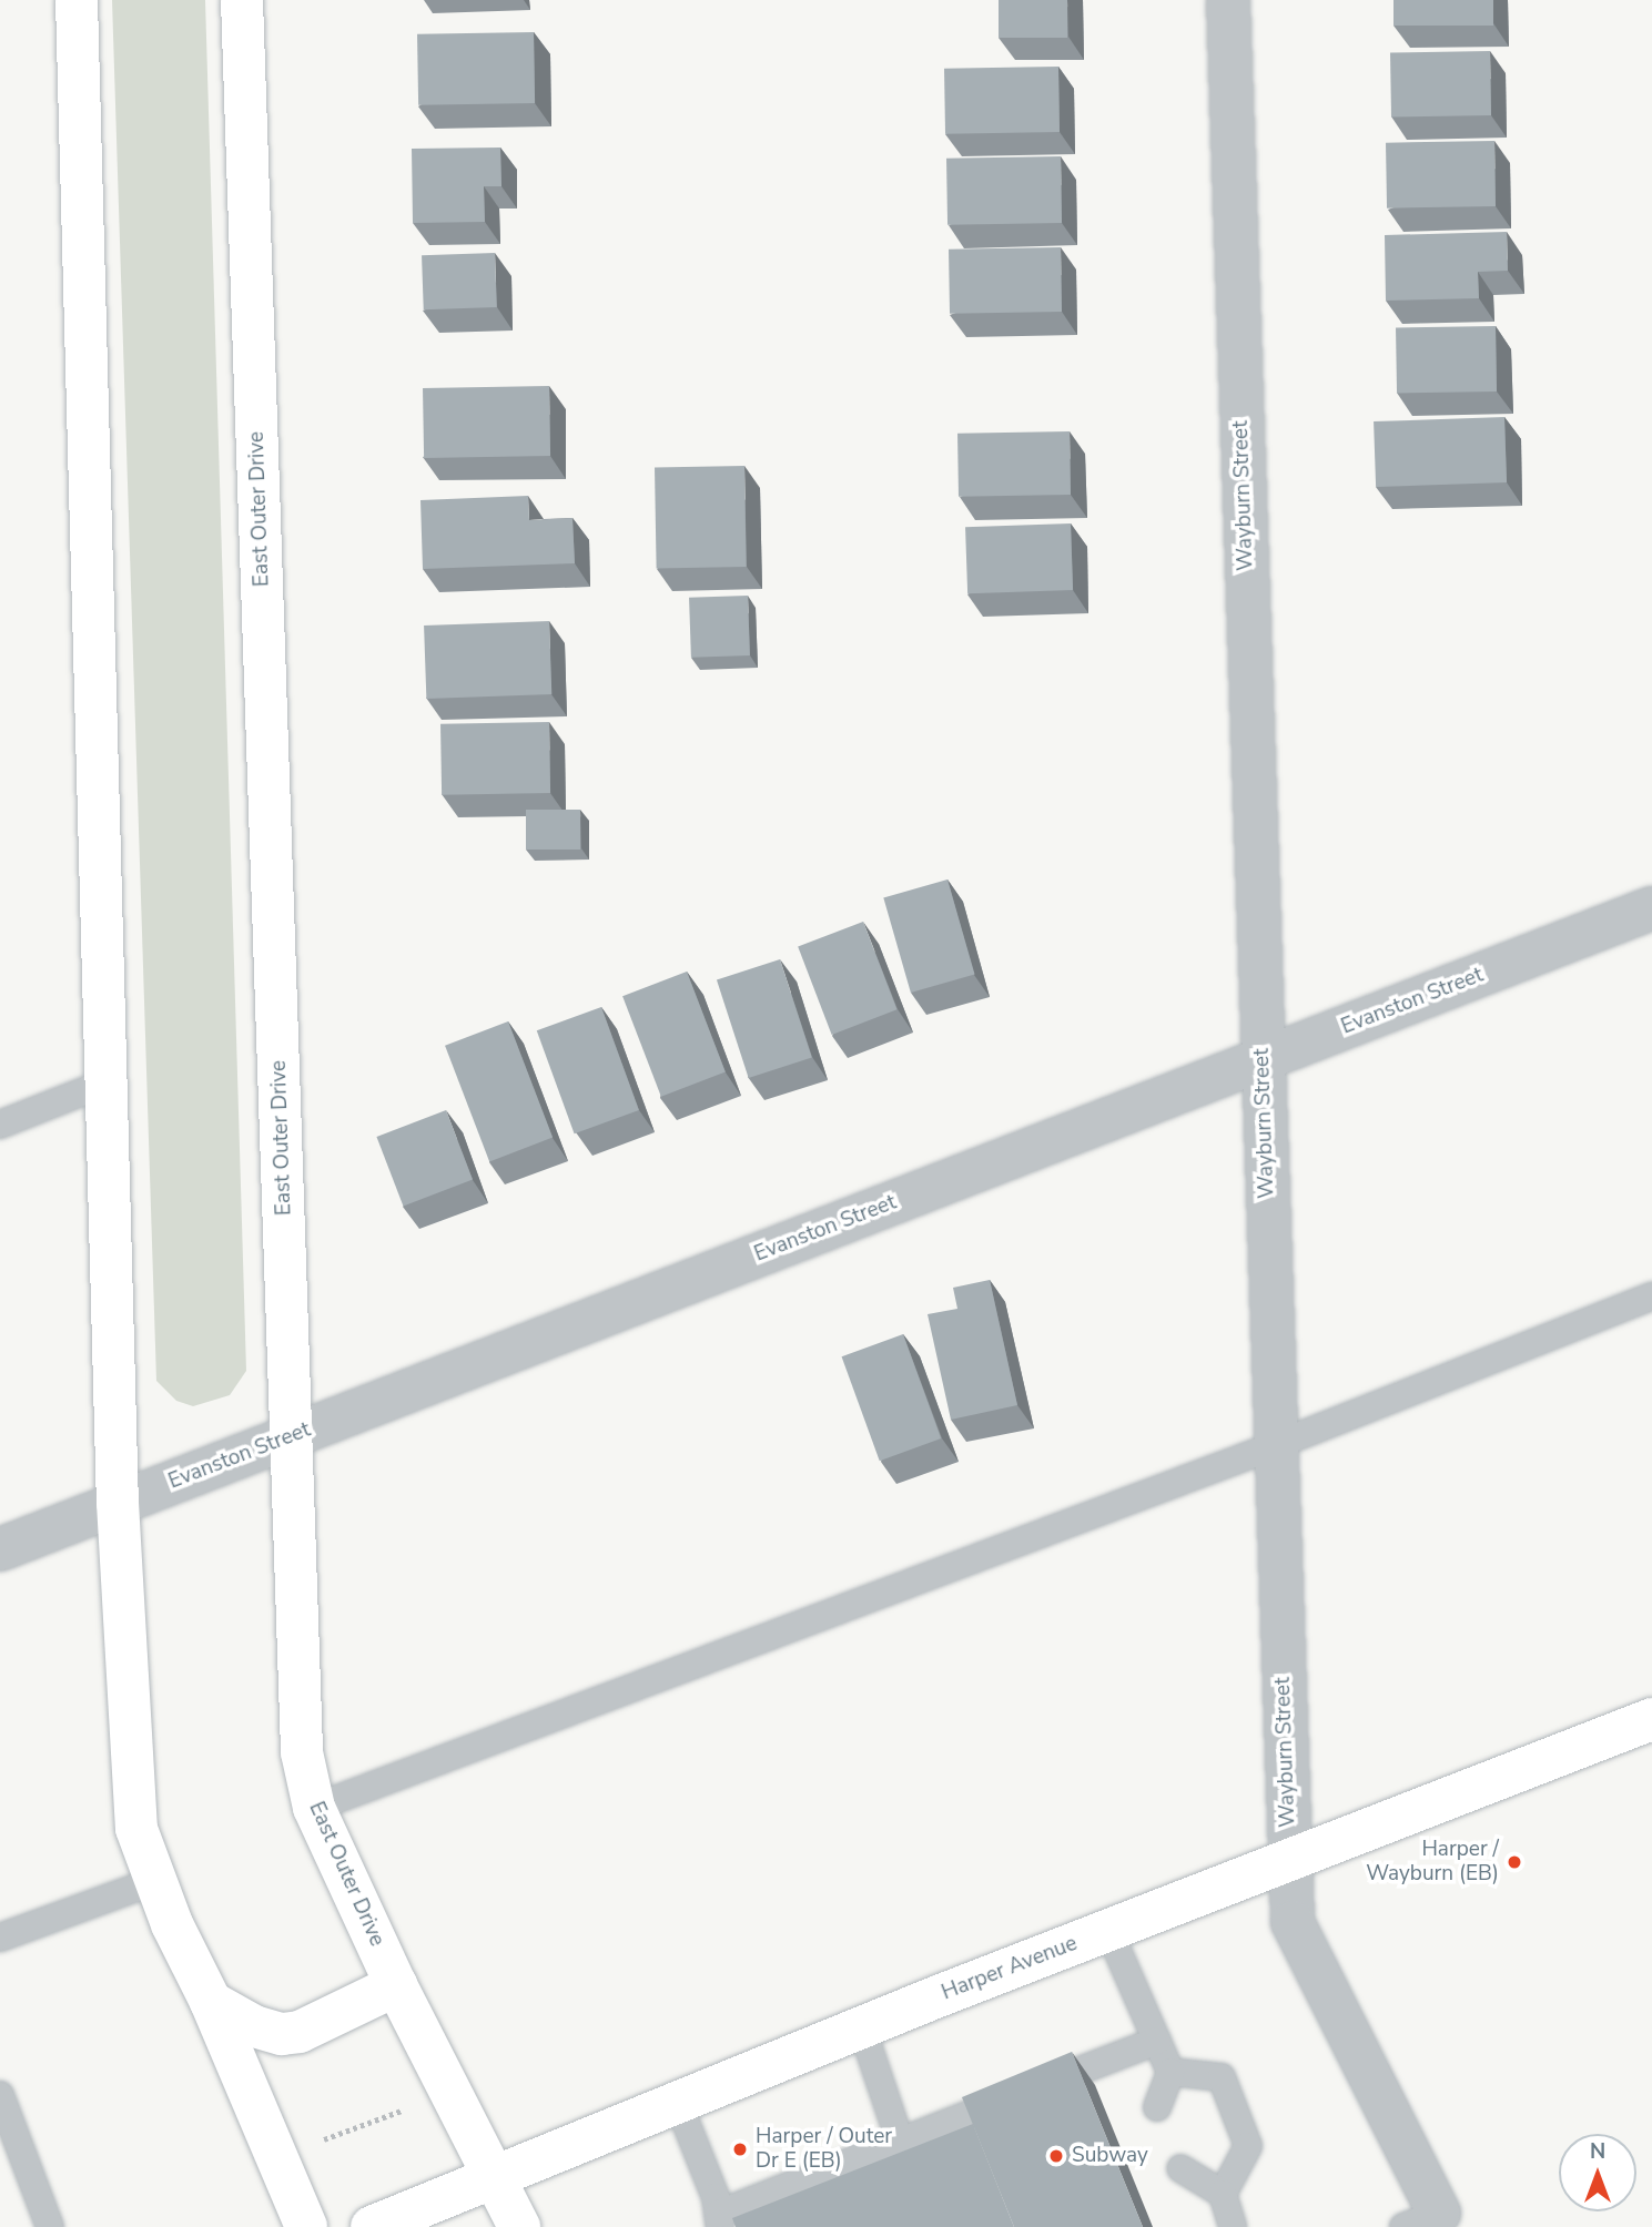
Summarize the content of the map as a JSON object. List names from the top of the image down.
{
  "streets": {
    "street": [
      "Wayburn Street",
      "East Outer Drive",
      "Evanston Street",
      "Harper Avenue"
    ]
  },
  "crossings": [
    ["Wayburn Street", "Evanston Street"],
    ["Wayburn Street", "Harper Avenue"],
    ["East Outer Drive", "Evanston Street"],
    ["East Outer Drive", "Harper Avenue"]
  ],
  "places": ["Harper / Wayburn (EB)", "Harper / Outer Dr E (EB)", "Subway"],
  "north": "top"
}
